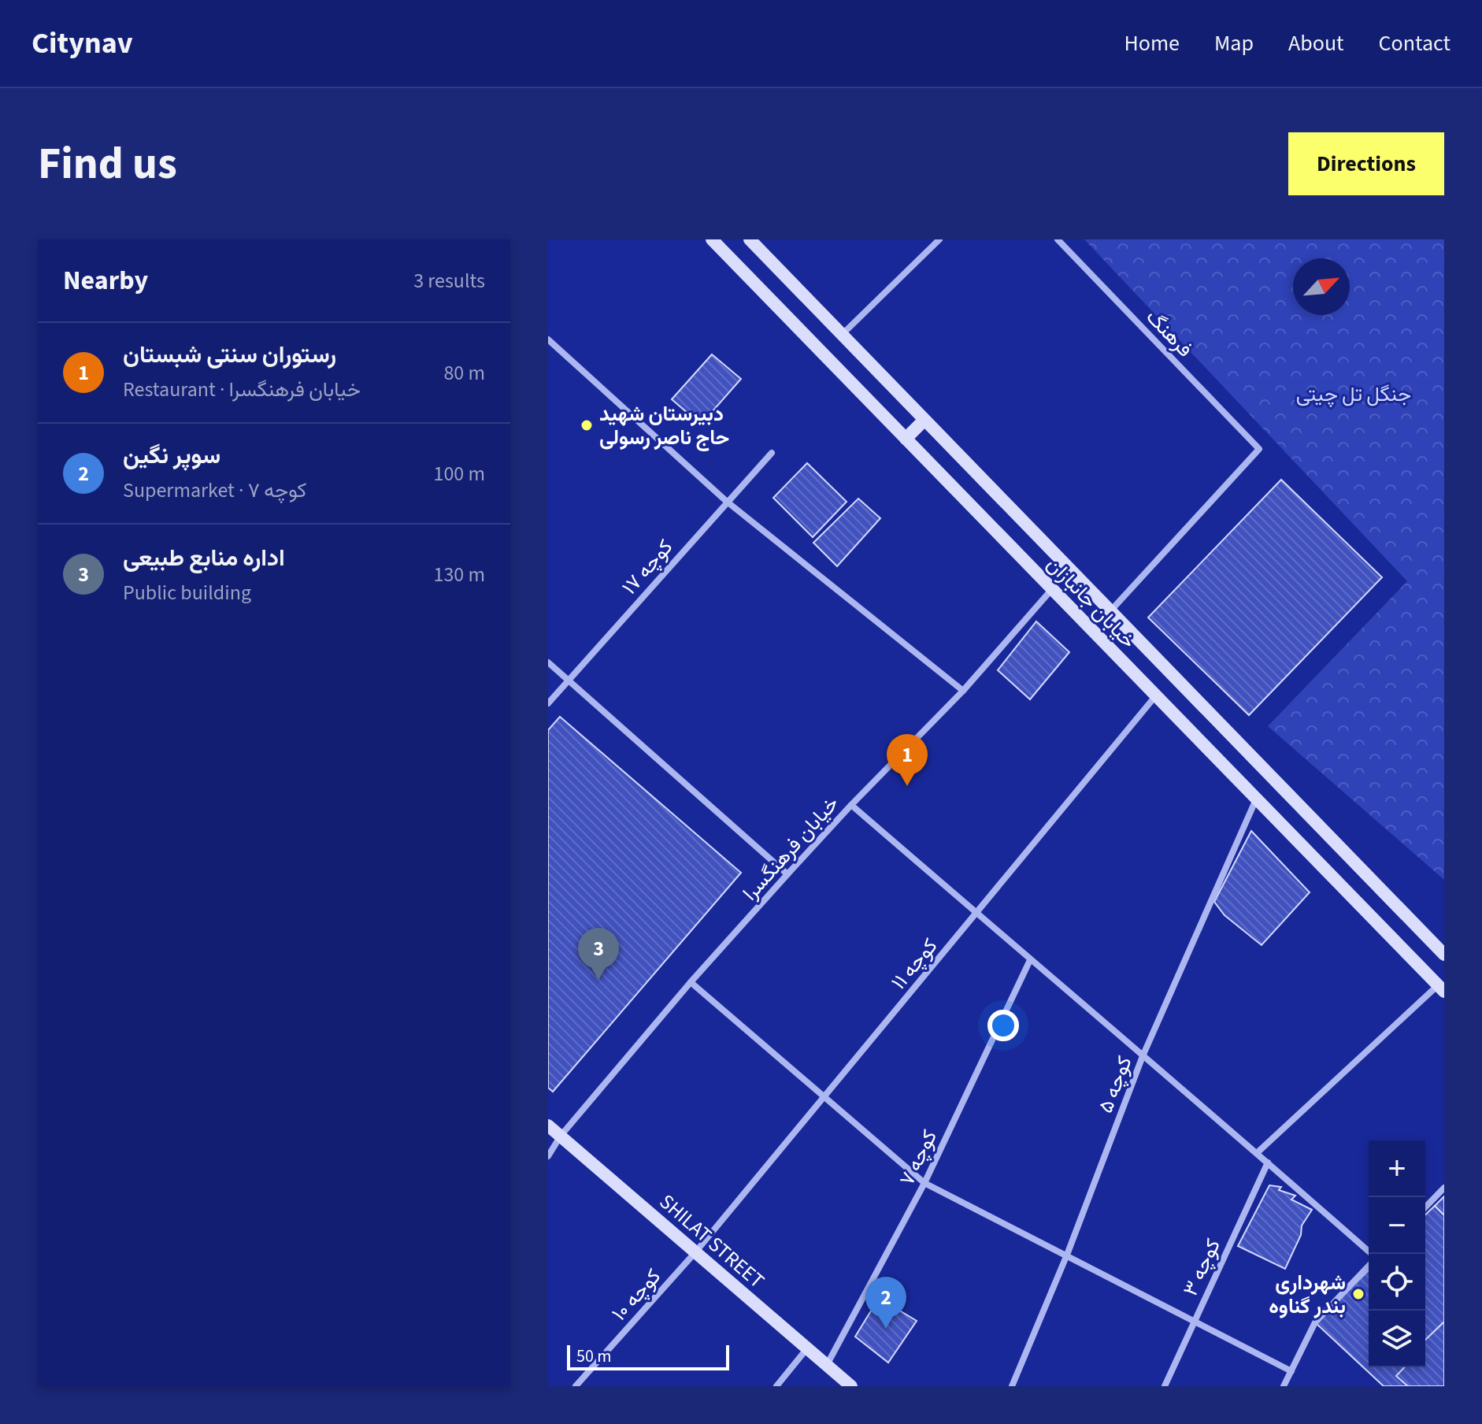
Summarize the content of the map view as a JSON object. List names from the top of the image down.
{
  "streets": {
    "main road": ["خیابان جانبازان", "SHILAT STREET"],
    "street": [
      "فرهنگ",
      "کوچه ۱۷",
      "خیابان فرهنگسرا",
      "کوچه ۱۱",
      "کوچه ۵",
      "کوچه ۷",
      "کوچه ۳",
      "کوچه ۱۰"
    ]
  },
  "crossings": [
    ["فرهنگ", "خیابان جانبازان"],
    ["خیابان جانبازان", "خیابان فرهنگسرا"],
    ["خیابان جانبازان", "کوچه ۱۱"],
    ["خیابان جانبازان", "کوچه ۵"],
    ["خیابان فرهنگسرا", "SHILAT STREET"],
    ["کوچه ۱۱", "SHILAT STREET"],
    ["کوچه ۱۱", "کوچه ۱۰"],
    ["کوچه ۷", "SHILAT STREET"],
    ["SHILAT STREET", "کوچه ۱۰"]
  ],
  "parks": ["جنگل تل چیتی"],
  "places": ["دبیرستان شهید حاج ناصر رسولی", "شهرداری بندر گناوه"],
  "scale_bar": "50 m",
  "north": "top right",
  "page": {
    "header": "Citynav",
    "nav": [
      "Home",
      "Map",
      "About",
      "Contact"
    ],
    "buttons": "Directions",
    "title": "Find us",
    "heading": ["Nearby", "3 results"],
    "list": [
      {
        "mark": "1",
        "name": "رستوران سنتی شبستان",
        "note": "Restaurant · خیابان فرهنگسرا",
        "value": "80 m"
      },
      {
        "mark": "2",
        "name": "سوپر نگین",
        "note": "Supermarket · کوچه ۷",
        "value": "100 m"
      },
      {
        "mark": "3",
        "name": "اداره منابع طبیعی",
        "note": "Public building",
        "value": "130 m"
      }
    ],
    "pins": ["1", "3", "2"],
    "map_buttons": ["+", "−"],
    "scale": "50 m"
  }
}
